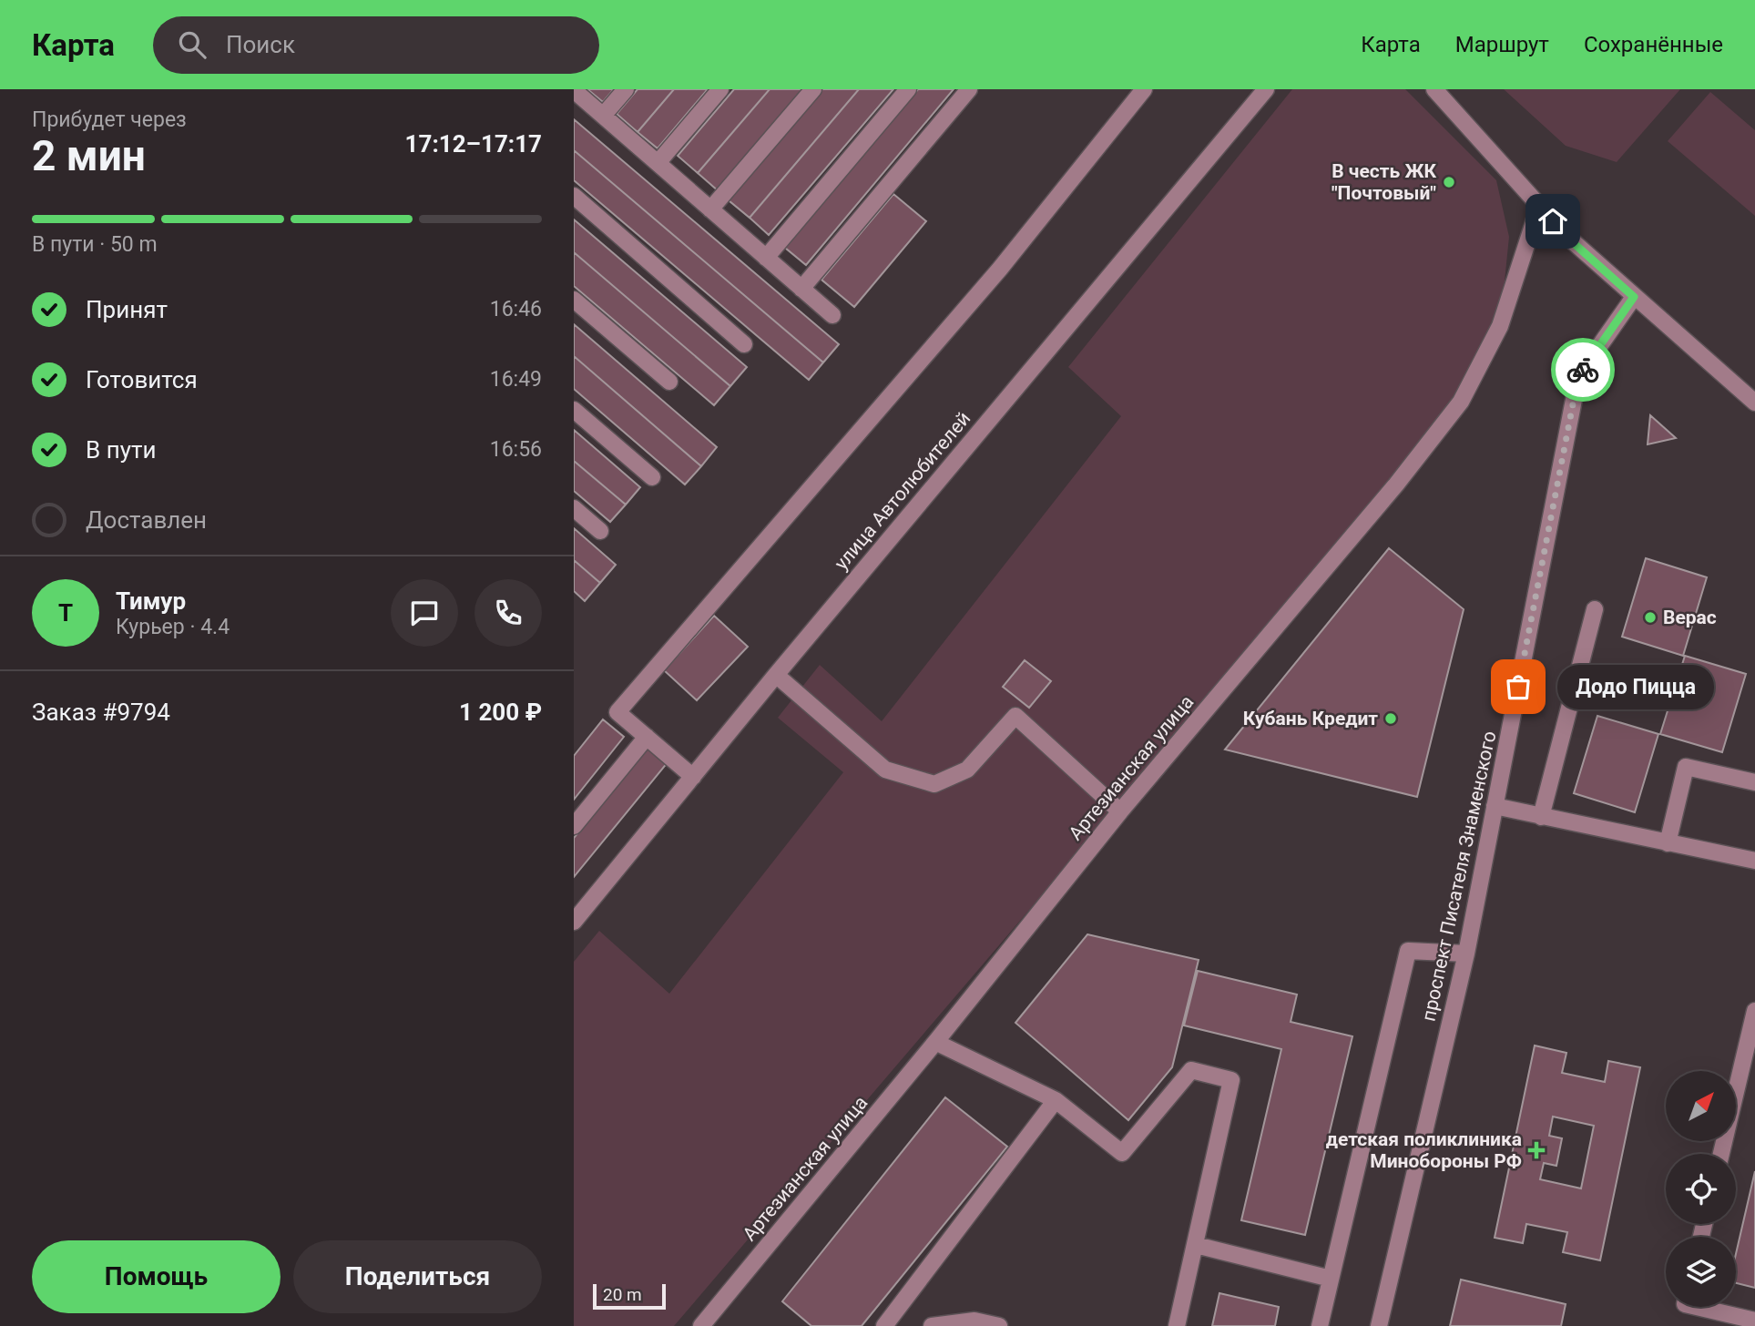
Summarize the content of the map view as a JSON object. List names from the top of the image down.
{
  "streets": {
    "street": ["улица Автолюбителей", "Артезианская улица", "проспект Писателя Знаменского"]
  },
  "places": {
    "other": [
      "В честь ЖК \"Почтовый\"",
      "Верас",
      "Додо Пицца",
      "Кубань Кредит"
    ],
    "health": ["детская поликлиника Минобороны РФ"]
  },
  "scale_bar": "20 m",
  "north": "top right",
  "page": {
    "header": "Карта",
    "search": "Поиск",
    "nav": ["Карта", "Маршрут", "Сохранённые"],
    "heading": ["2 мин", "Прибудет через", "17:12–17:17"],
    "panel": [
      "Тимур",
      "Курьер · 4.4",
      "Заказ #9794",
      "1 200 ₽"
    ],
    "bar": "В пути · 50 m",
    "list": [
      ["Принят", "16:46"],
      ["Готовится", "16:49"],
      ["В пути", "16:56"],
      "Доставлен"
    ],
    "round": "Т",
    "bubble": "Додо Пицца",
    "buttons": ["Помощь", "Поделиться"],
    "scale": "20 m"
  }
}
